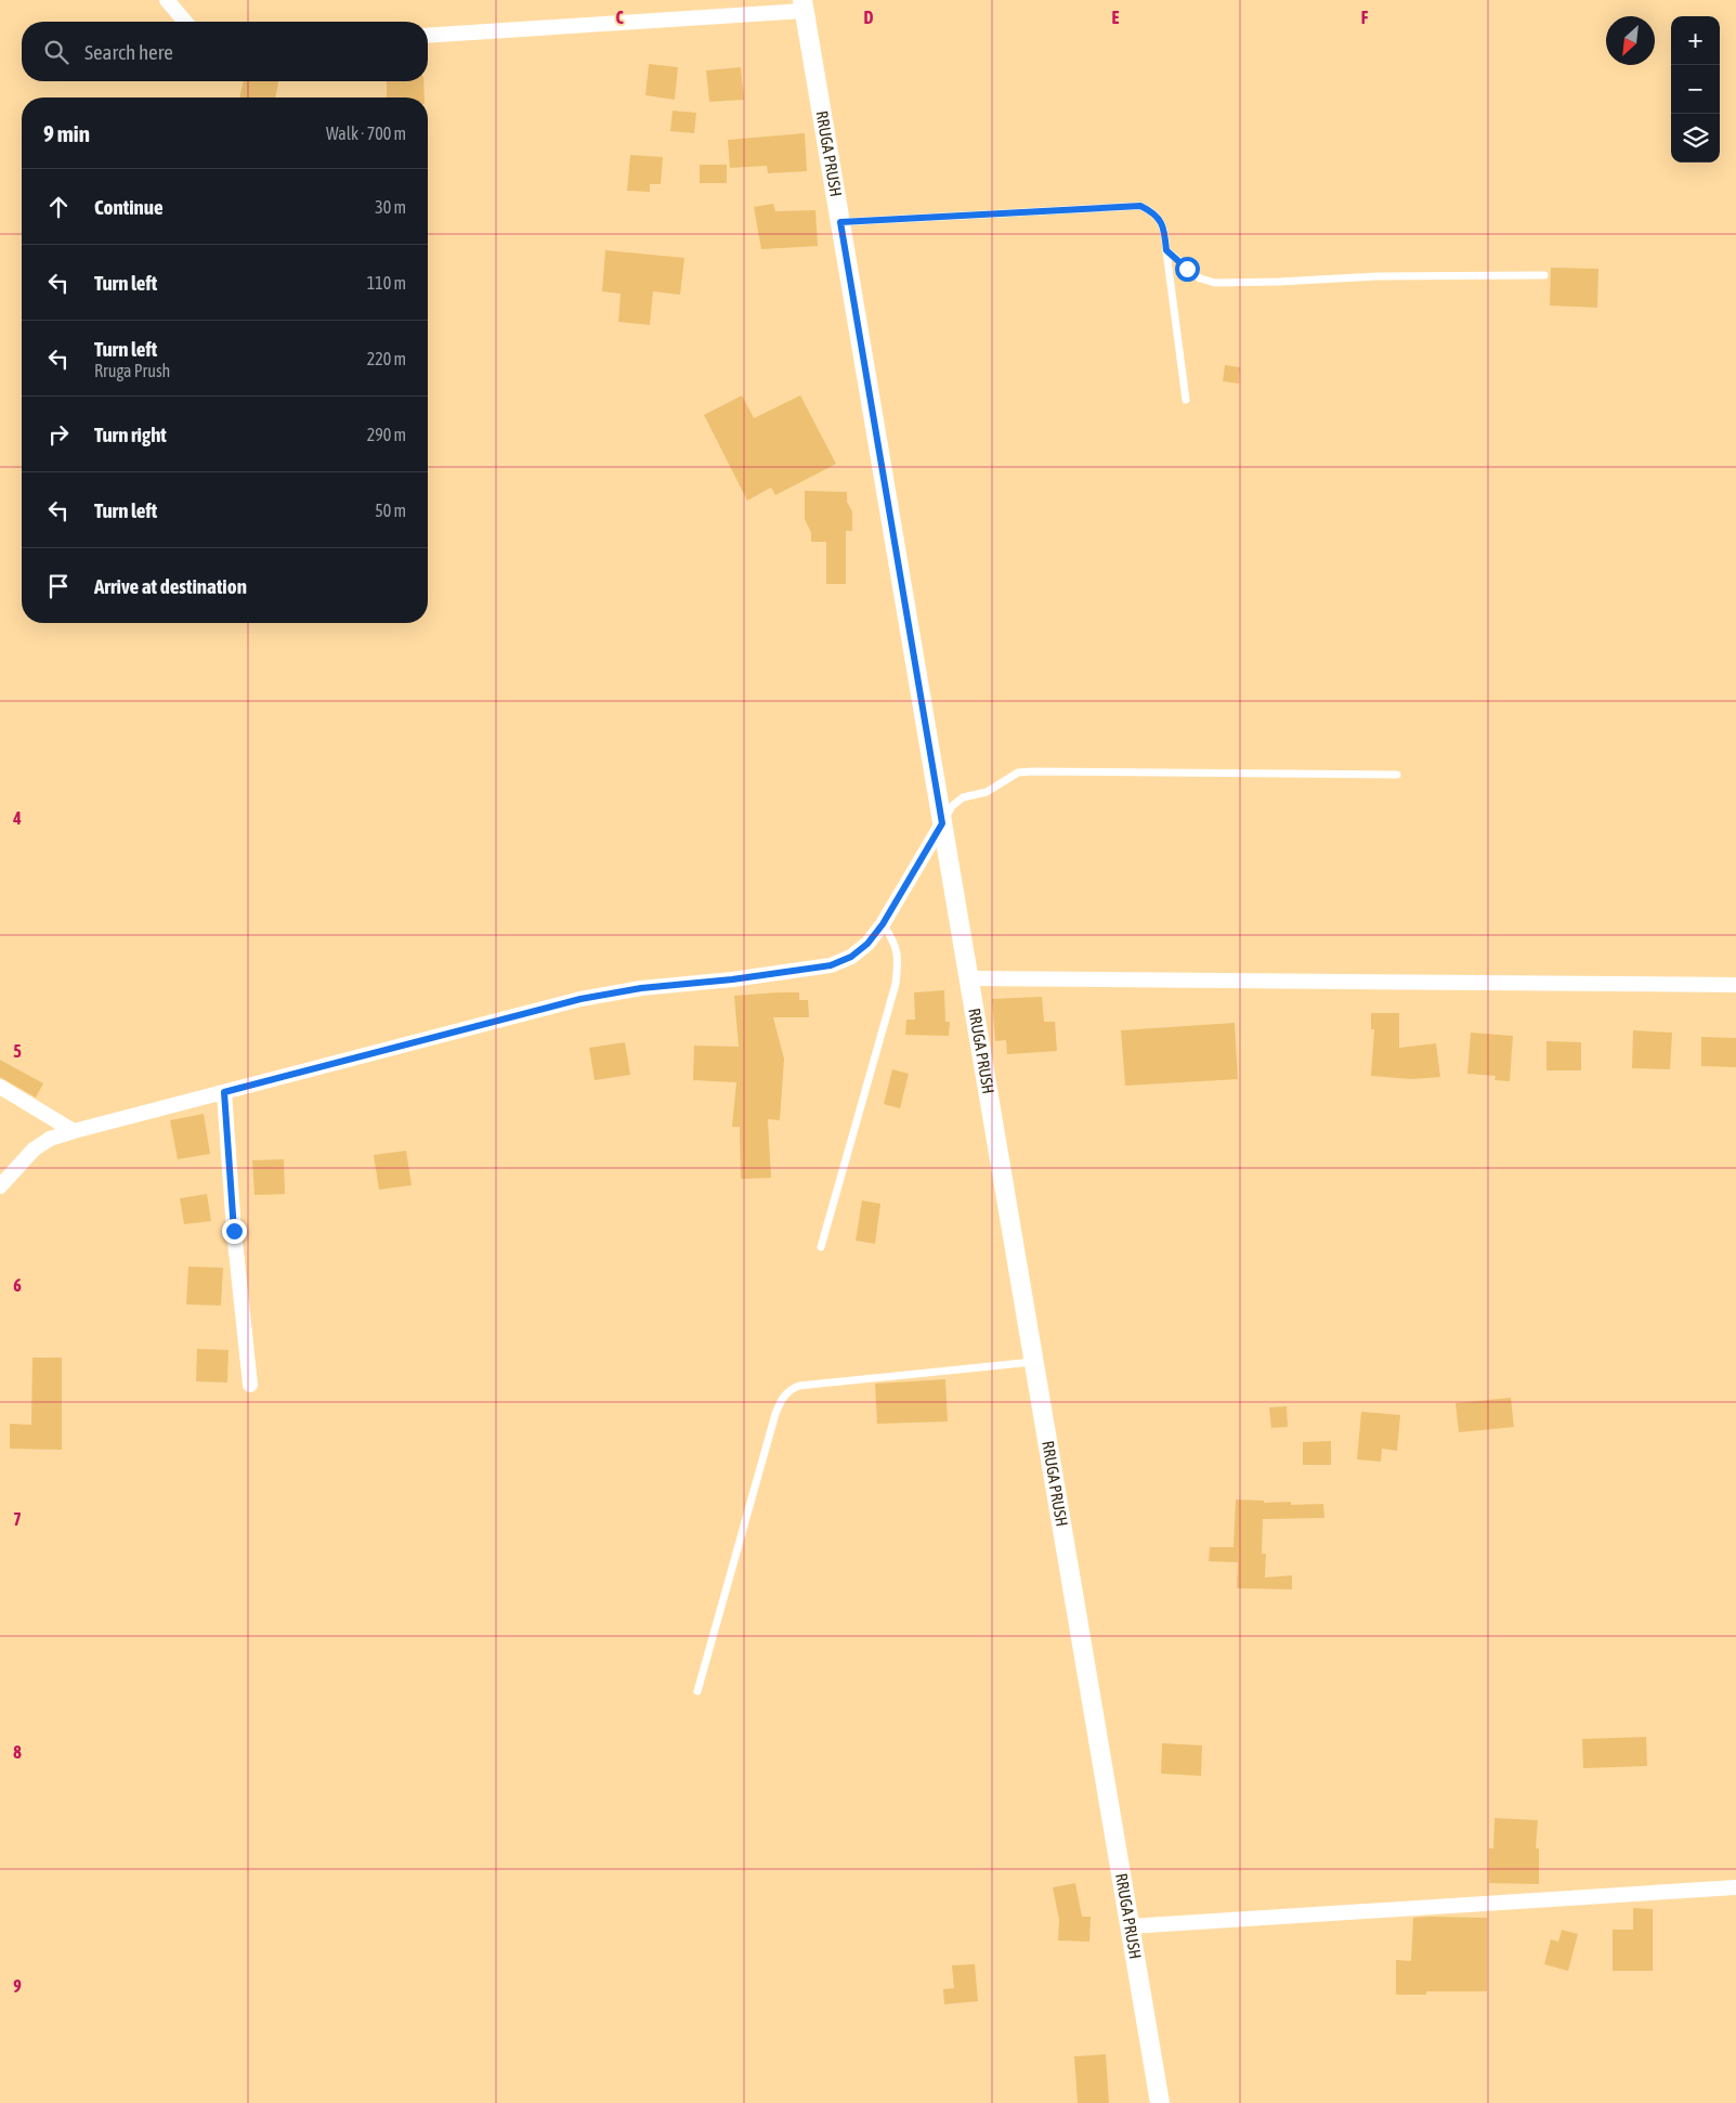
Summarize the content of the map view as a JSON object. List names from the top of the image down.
{
  "streets": {
    "street": ["RRUGA PRUSH"]
  },
  "north": "bottom left",
  "page": {
    "map_buttons": ["+", "−"],
    "search": "Search here",
    "heading": ["9 min", "Walk · 700 m"],
    "list": [
      ["Continue", "30 m"],
      ["Turn left", "110 m"],
      ["Turn left", "Rruga Prush", "220 m"],
      ["Turn right", "290 m"],
      ["Turn left", "50 m"],
      "Arrive at destination"
    ]
  },
  "grid": {
    "columns": [
      "C",
      "D",
      "E",
      "F"
    ],
    "rows": [
      "4",
      "5",
      "6",
      "7",
      "8",
      "9"
    ]
  }
}
